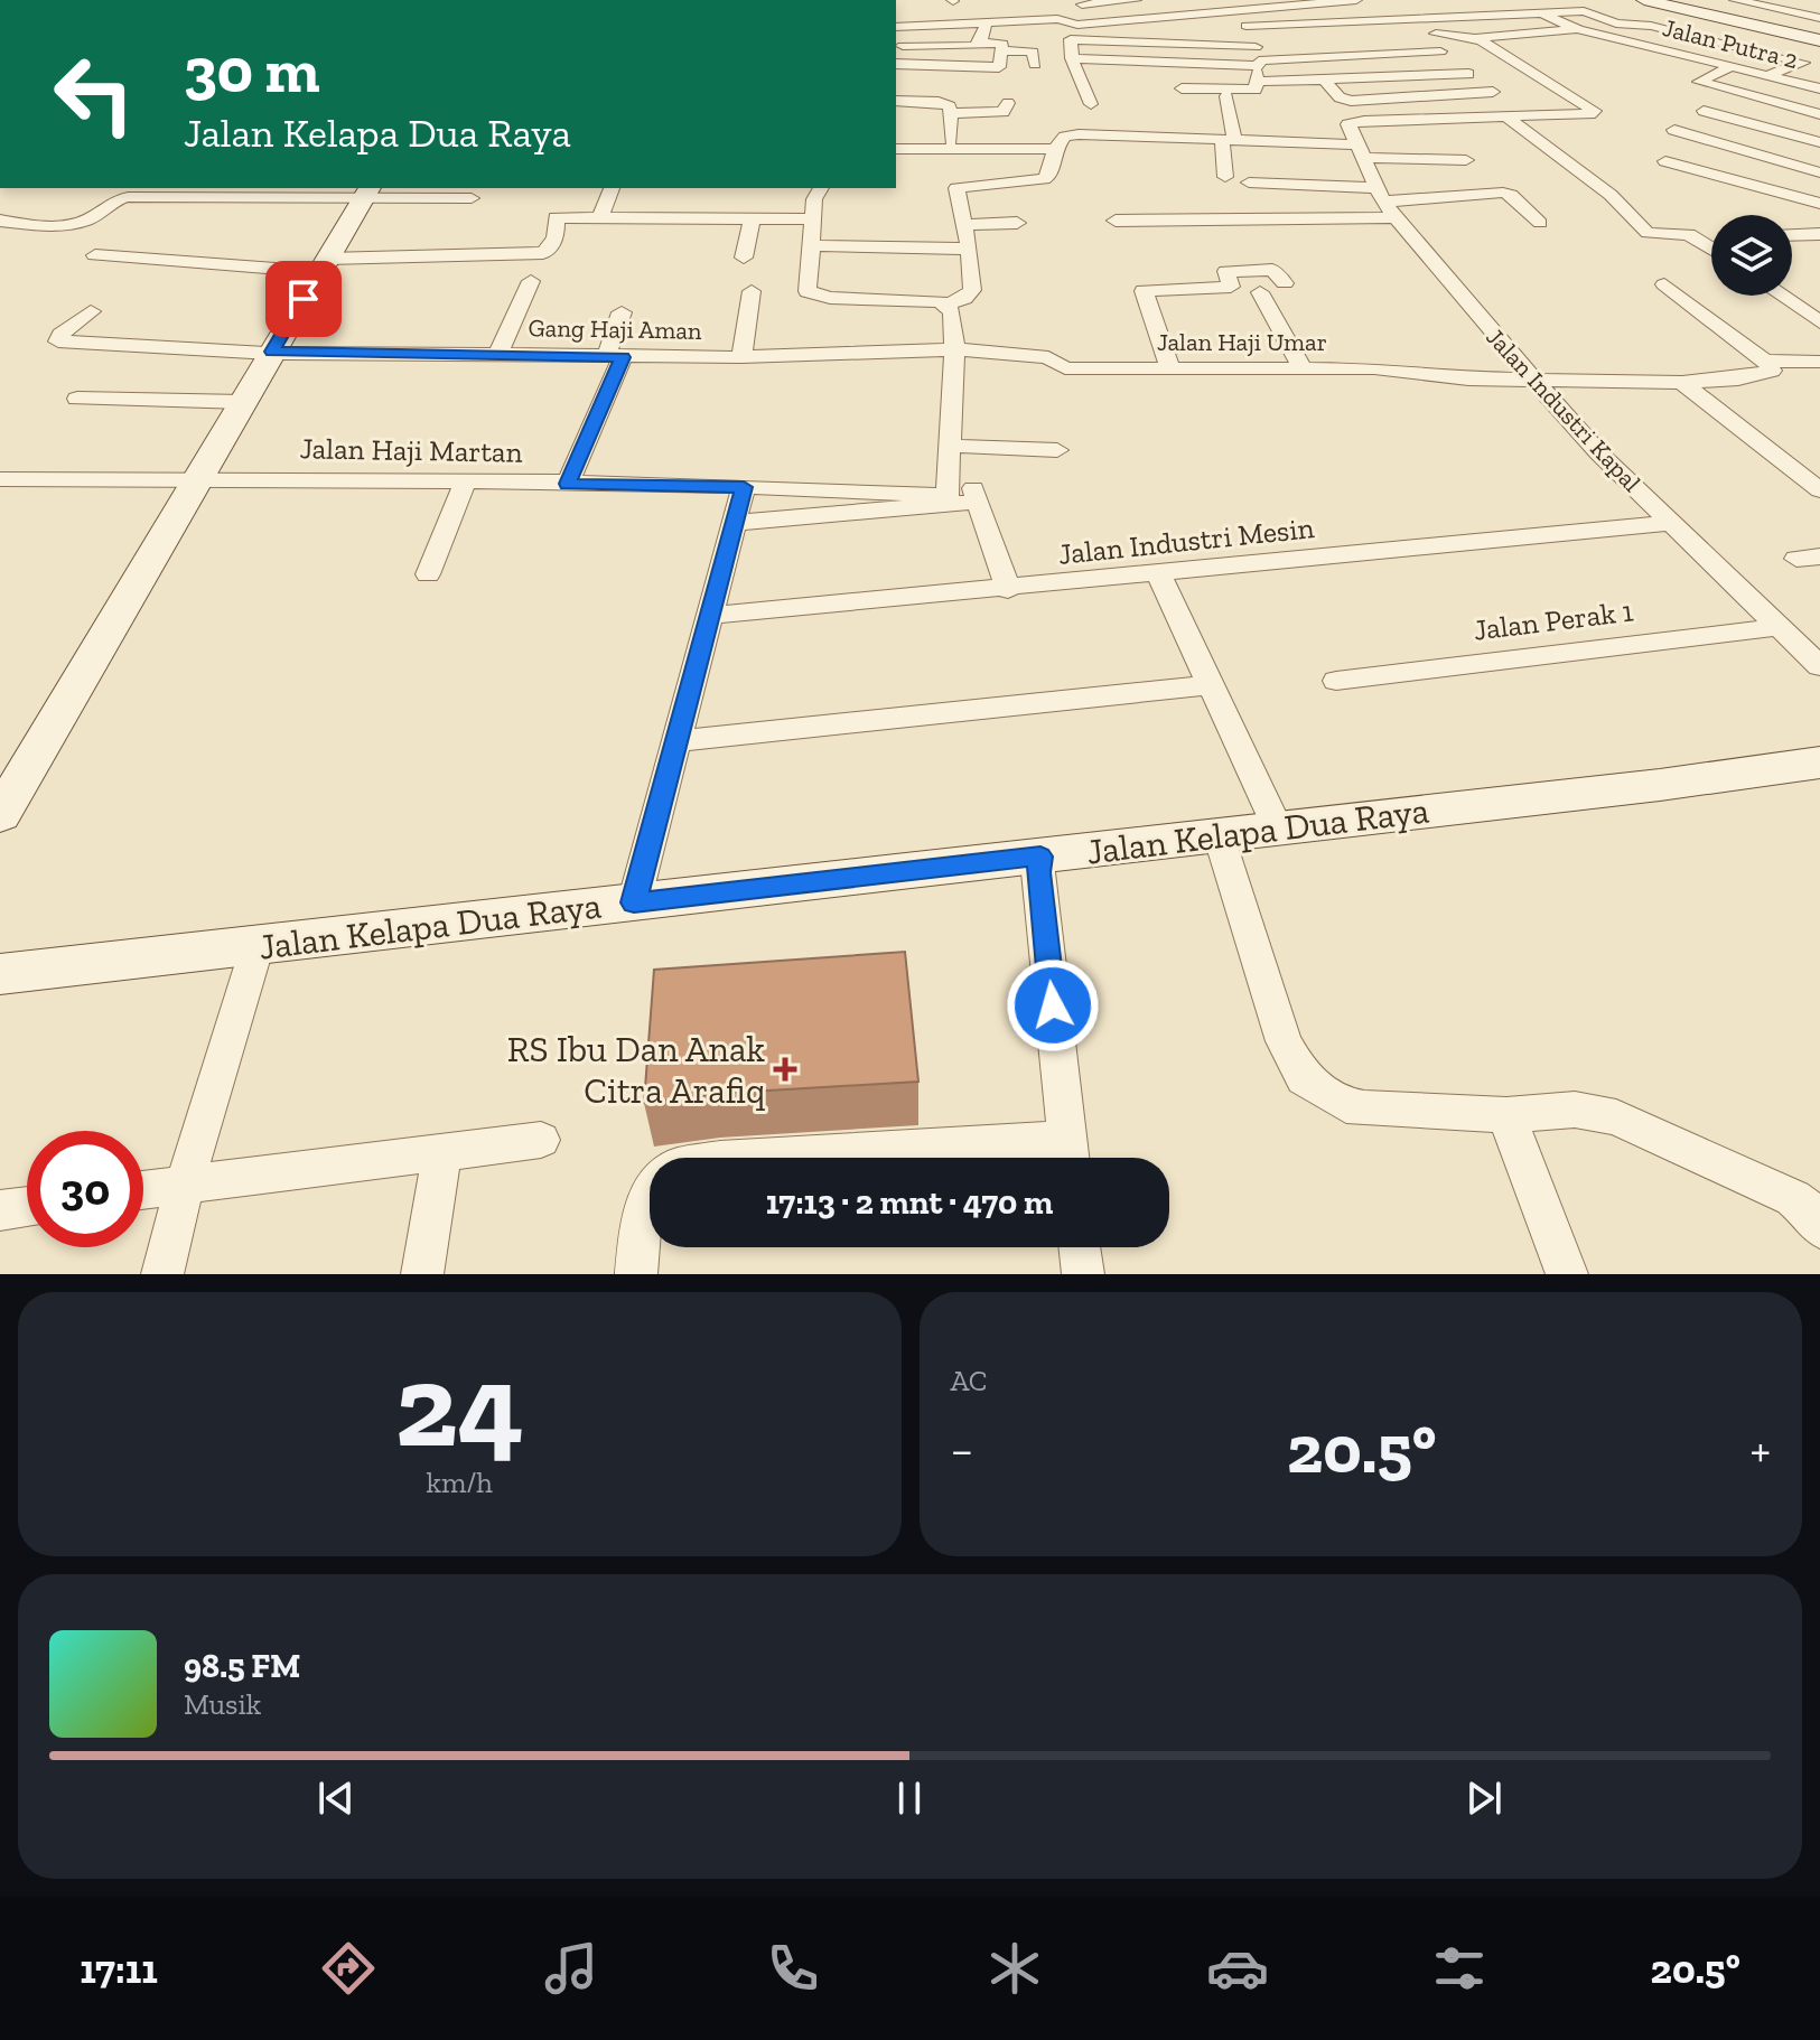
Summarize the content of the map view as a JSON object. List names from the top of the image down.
{
  "streets": {
    "main road": ["Jalan Kelapa Dua Raya"],
    "street": [
      "Jalan Putra 2",
      "Gang Haji Aman",
      "Jalan Haji Umar",
      "Jalan Industri Kapal",
      "Jalan Haji Martan",
      "Jalan Industri Mesin",
      "Jalan Perak 1"
    ]
  },
  "crossings": [
    ["Gang Haji Aman", "Jalan Haji Umar"],
    ["Jalan Haji Umar", "Jalan Industri Kapal"],
    ["Jalan Industri Kapal", "Jalan Industri Mesin"],
    ["Jalan Industri Kapal", "Jalan Perak 1"]
  ],
  "places": {
    "health": ["RS Ibu Dan Anak Citra Arafiq"]
  },
  "page": {
    "turn": ["30 m", "Jalan Kelapa Dua Raya"],
    "limit": "30",
    "trip": "17:13 · 2 mnt · 470 m",
    "tile": [
      ["24", "km/h"],
      "AC"
    ],
    "heat": ["−", "20.5°", "+"],
    "song": ["98.5 FM", "Musik"],
    "tabs": ["17:11", "20.5°"]
  }
}
